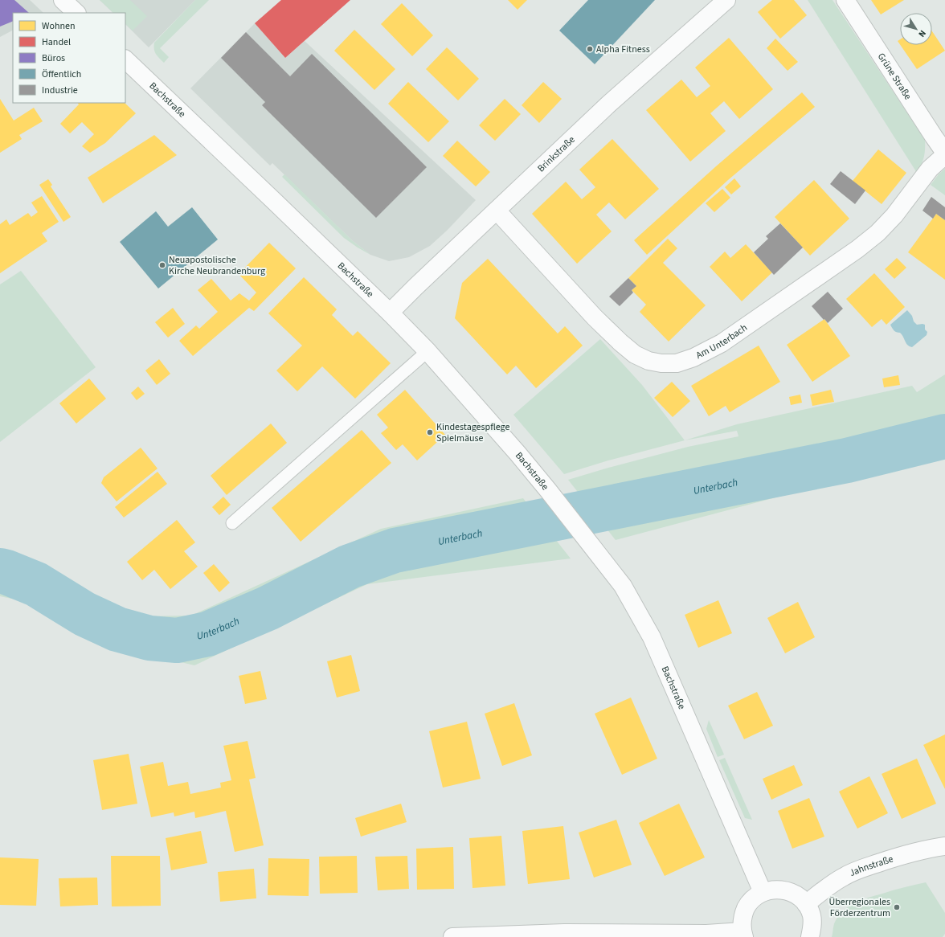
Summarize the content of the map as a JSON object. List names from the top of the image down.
{
  "streets": {
    "street": [
      "Grüne Straße",
      "Bachstraße",
      "Brinkstraße",
      "Am Unterbach",
      "Jahnstraße"
    ]
  },
  "crossings": [
    ["Bachstraße", "Brinkstraße"],
    ["Brinkstraße", "Am Unterbach"]
  ],
  "water": ["Unterbach"],
  "places": [
    "Alpha Fitness",
    "Neuapostolische Kirche Neubrandenburg",
    "Kindestagespflege Spielmäuse",
    "Überregionales Förderzentrum"
  ],
  "legend": [
    "Wohnen",
    "Handel",
    "Büros",
    "Öffentlich",
    "Industrie"
  ],
  "north": "bottom right"
}
